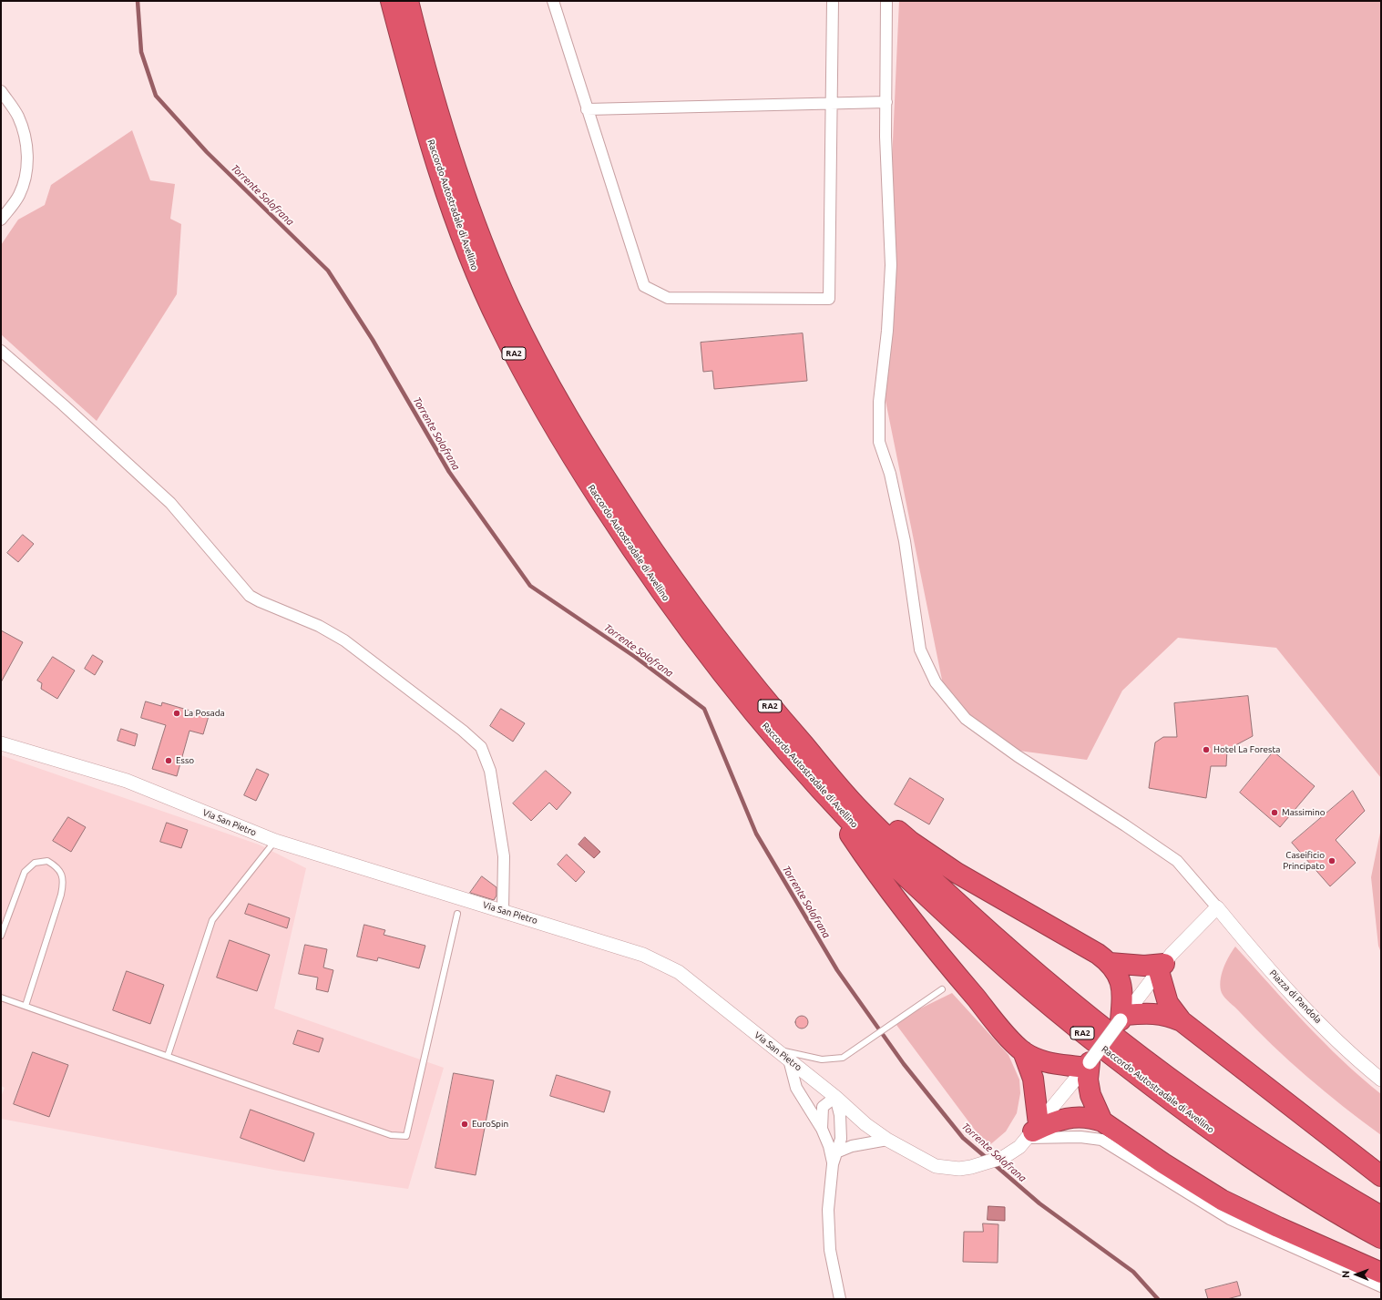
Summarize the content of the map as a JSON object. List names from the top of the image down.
{
  "streets": {
    "highway": ["Raccordo Autostradale di Avellino", "RA2"],
    "street": ["Via San Pietro", "Piazza di Pandola"]
  },
  "crossings": [
    ["Via San Pietro", "Piazza di Pandola"]
  ],
  "water": ["Torrente Solofrana"],
  "places": [
    "La Posada",
    "Hotel La Foresta",
    "Esso",
    "Massimino",
    "Caseificio Principato",
    "EuroSpin"
  ],
  "north": "left"
}
